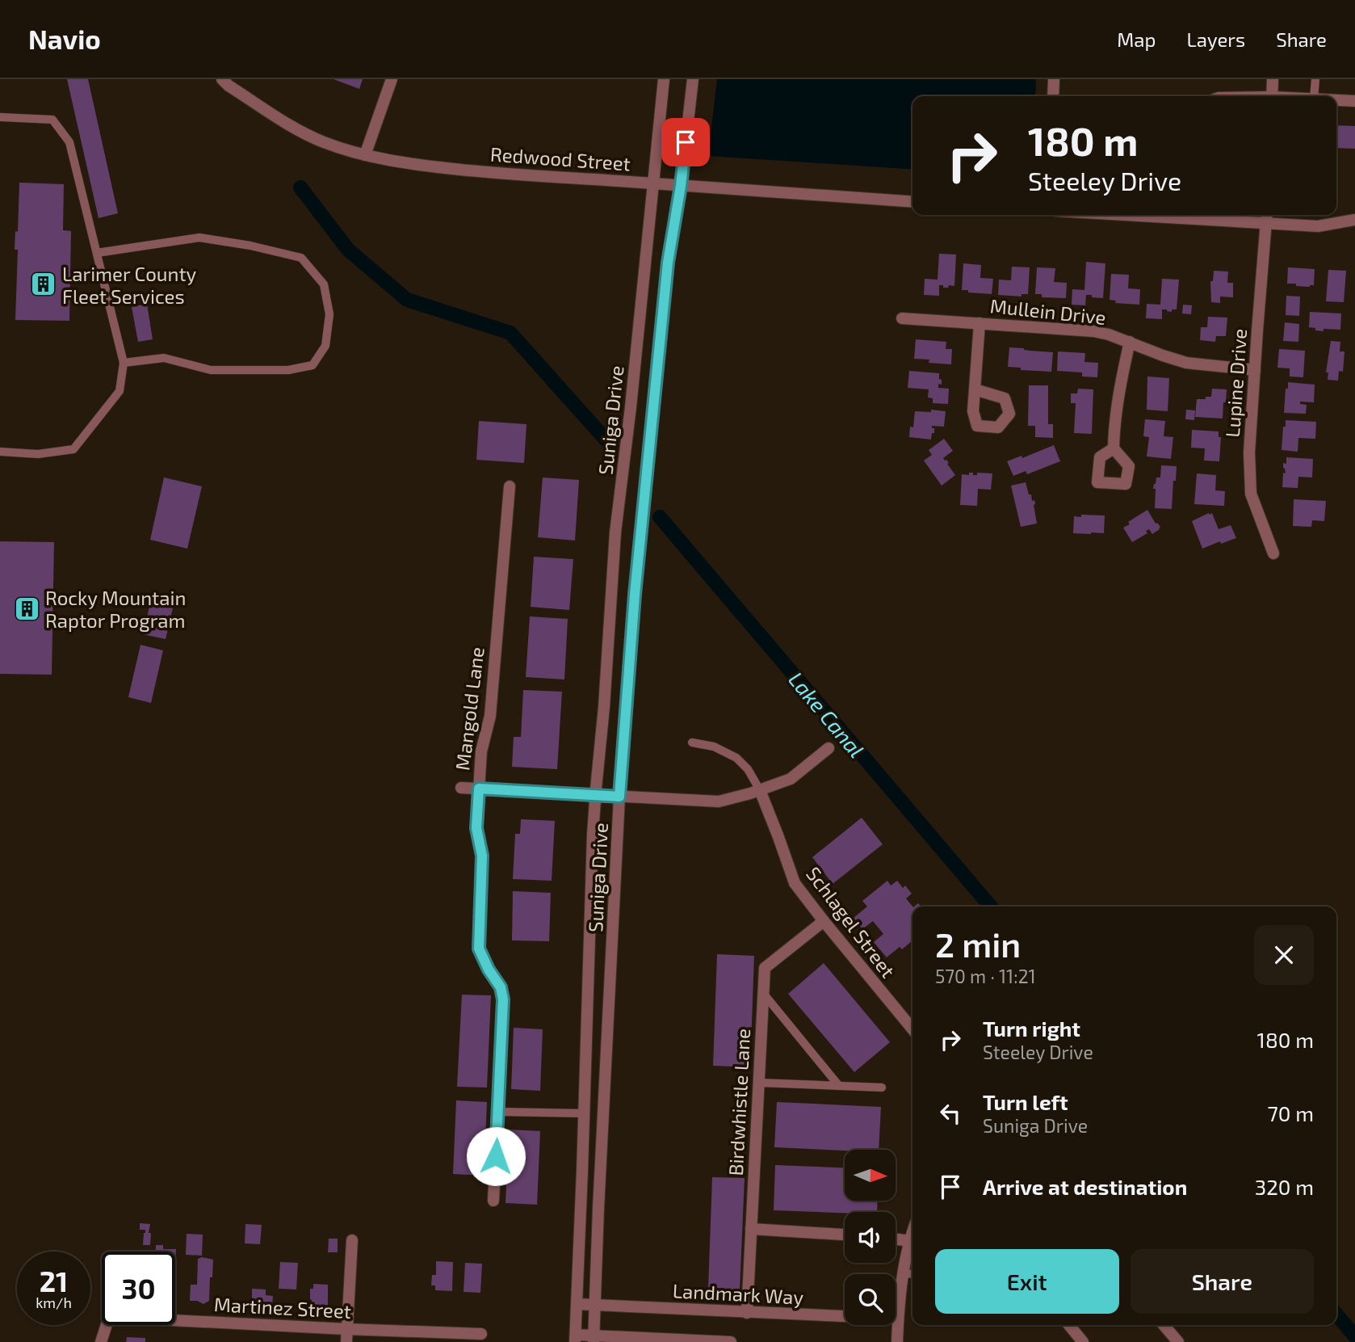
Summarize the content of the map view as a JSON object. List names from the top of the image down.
{
  "streets": {
    "street": [
      "Redwood Street",
      "Mullein Drive",
      "Lupine Drive",
      "Suniga Drive",
      "Mangold Lane",
      "Schlagel Street",
      "Birdwhistle Lane",
      "Landmark Way",
      "Martinez Street"
    ]
  },
  "crossings": [
    ["Redwood Street", "Suniga Drive"],
    ["Mullein Drive", "Lupine Drive"],
    ["Suniga Drive", "Landmark Way"],
    ["Schlagel Street", "Birdwhistle Lane"],
    ["Birdwhistle Lane", "Landmark Way"]
  ],
  "water": ["Lake Canal"],
  "places": {
    "building": ["Larimer County Fleet Services", "Rocky Mountain Raptor Program"]
  },
  "north": "right",
  "page": {
    "header": "Navio",
    "nav": ["Map", "Layers", "Share"],
    "turn": ["180 m", "Steeley Drive"],
    "heading": ["2 min", "570 m · 11:21"],
    "list": [
      {
        "name": "Turn right",
        "note": "Steeley Drive",
        "value": "180 m"
      },
      {
        "name": "Turn left",
        "note": "Suniga Drive",
        "value": "70 m"
      },
      {
        "name": "Arrive at destination",
        "value": "320 m"
      }
    ],
    "buttons": ["Exit", "Share"],
    "speed": "21 km/h",
    "limit": "30"
  }
}
